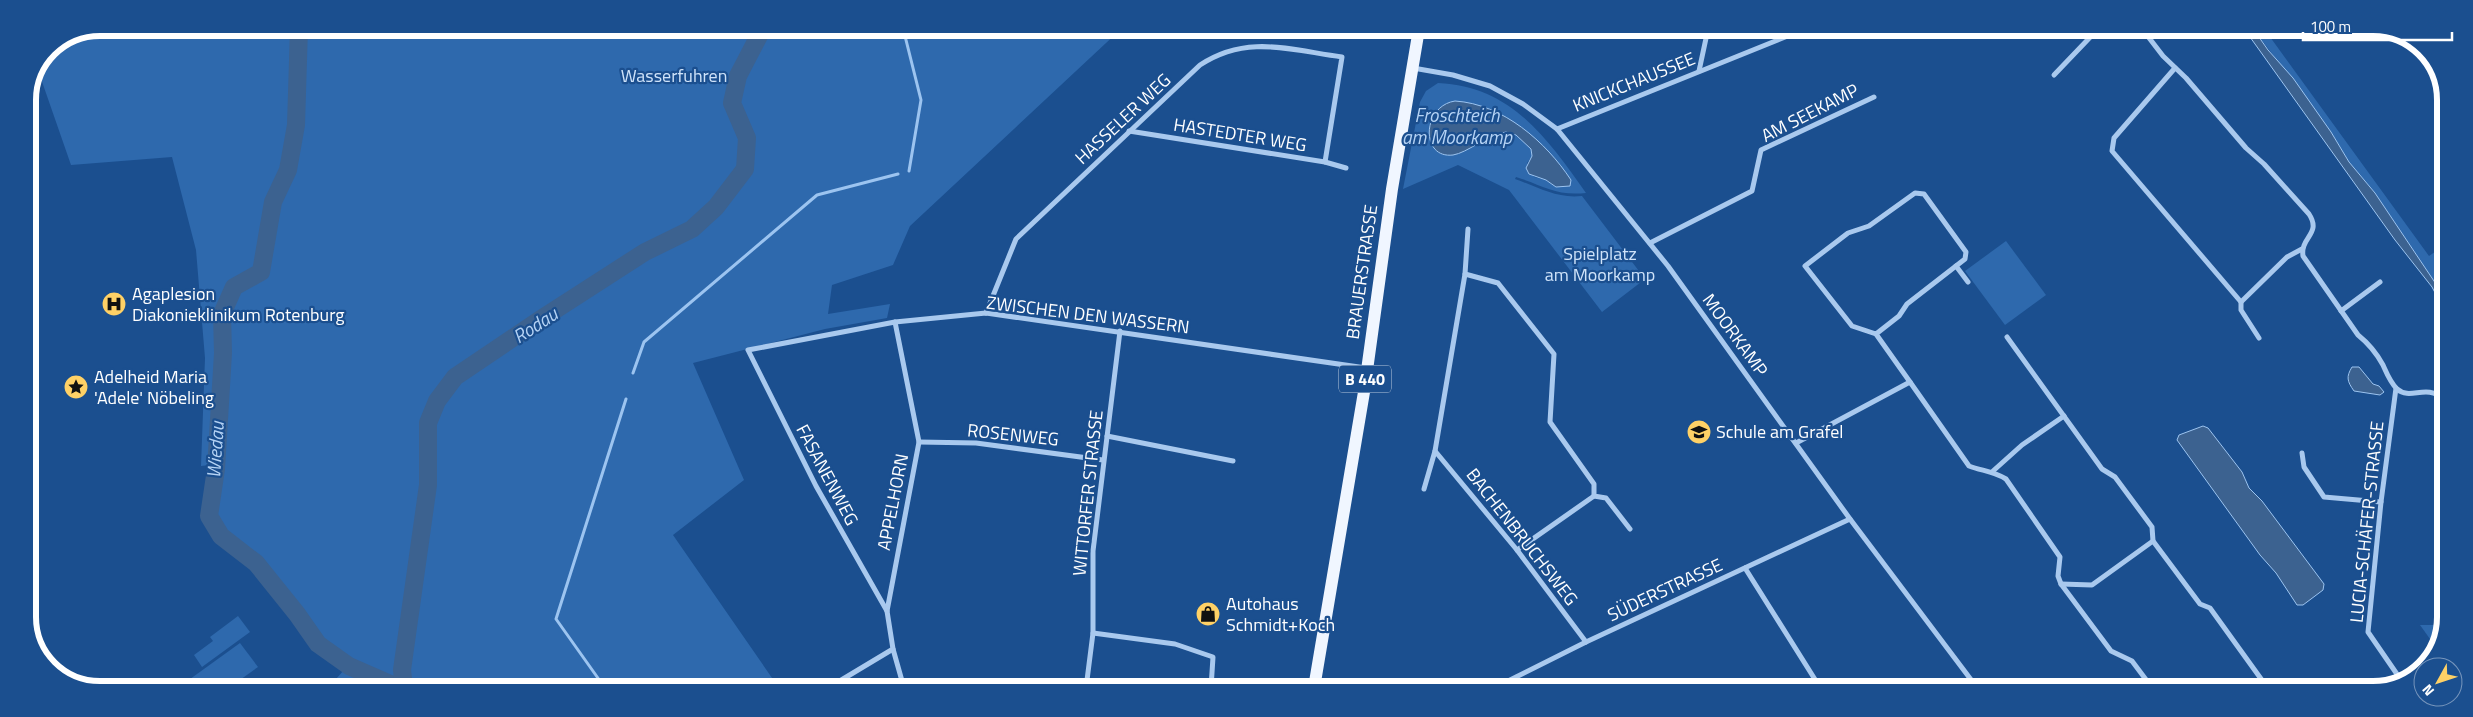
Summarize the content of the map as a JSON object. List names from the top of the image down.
{
  "streets": {
    "main road": ["BRAUERSTRASSE", "B 440"],
    "street": [
      "KNICKCHAUSSEE",
      "AM SEEKAMP",
      "HASSELER WEG",
      "HASTEDTER WEG",
      "ZWISCHEN DEN WASSERN",
      "MOORKAMP",
      "ROSENWEG",
      "FASANENWEG",
      "WITTORFER STRASSE",
      "APPELHORN",
      "LUCIA-SCHÄFER-STRASSE",
      "BACHENBRUCHSWEG",
      "SÜDERSTRASSE"
    ]
  },
  "crossings": [
    ["KNICKCHAUSSEE", "MOORKAMP"],
    ["AM SEEKAMP", "MOORKAMP"],
    ["HASSELER WEG", "HASTEDTER WEG"],
    ["HASSELER WEG", "ZWISCHEN DEN WASSERN"],
    ["BRAUERSTRASSE", "ZWISCHEN DEN WASSERN"],
    ["BRAUERSTRASSE", "MOORKAMP"],
    ["BRAUERSTRASSE", "B 440"],
    ["ZWISCHEN DEN WASSERN", "FASANENWEG"],
    ["ZWISCHEN DEN WASSERN", "WITTORFER STRASSE"],
    ["ZWISCHEN DEN WASSERN", "APPELHORN"],
    ["MOORKAMP", "B 440"],
    ["MOORKAMP", "SÜDERSTRASSE"],
    ["ROSENWEG", "WITTORFER STRASSE"],
    ["ROSENWEG", "APPELHORN"],
    ["FASANENWEG", "APPELHORN"],
    ["BACHENBRUCHSWEG", "SÜDERSTRASSE"]
  ],
  "water": ["Froschteich am Moorkamp", "Rodau", "Wiedau"],
  "parks": ["Wasserfuhren", "Spielplatz am Moorkamp"],
  "places": {
    "hospital": ["Agaplesion Diakonieklinikum Rotenburg"],
    "place": ["Adelheid Maria 'Adele' Nöbeling"],
    "school or university": ["Schule am Grafel"],
    "shop": ["Autohaus Schmidt+Koch"]
  },
  "scale_bar": "100 m",
  "north": "bottom left"
}
